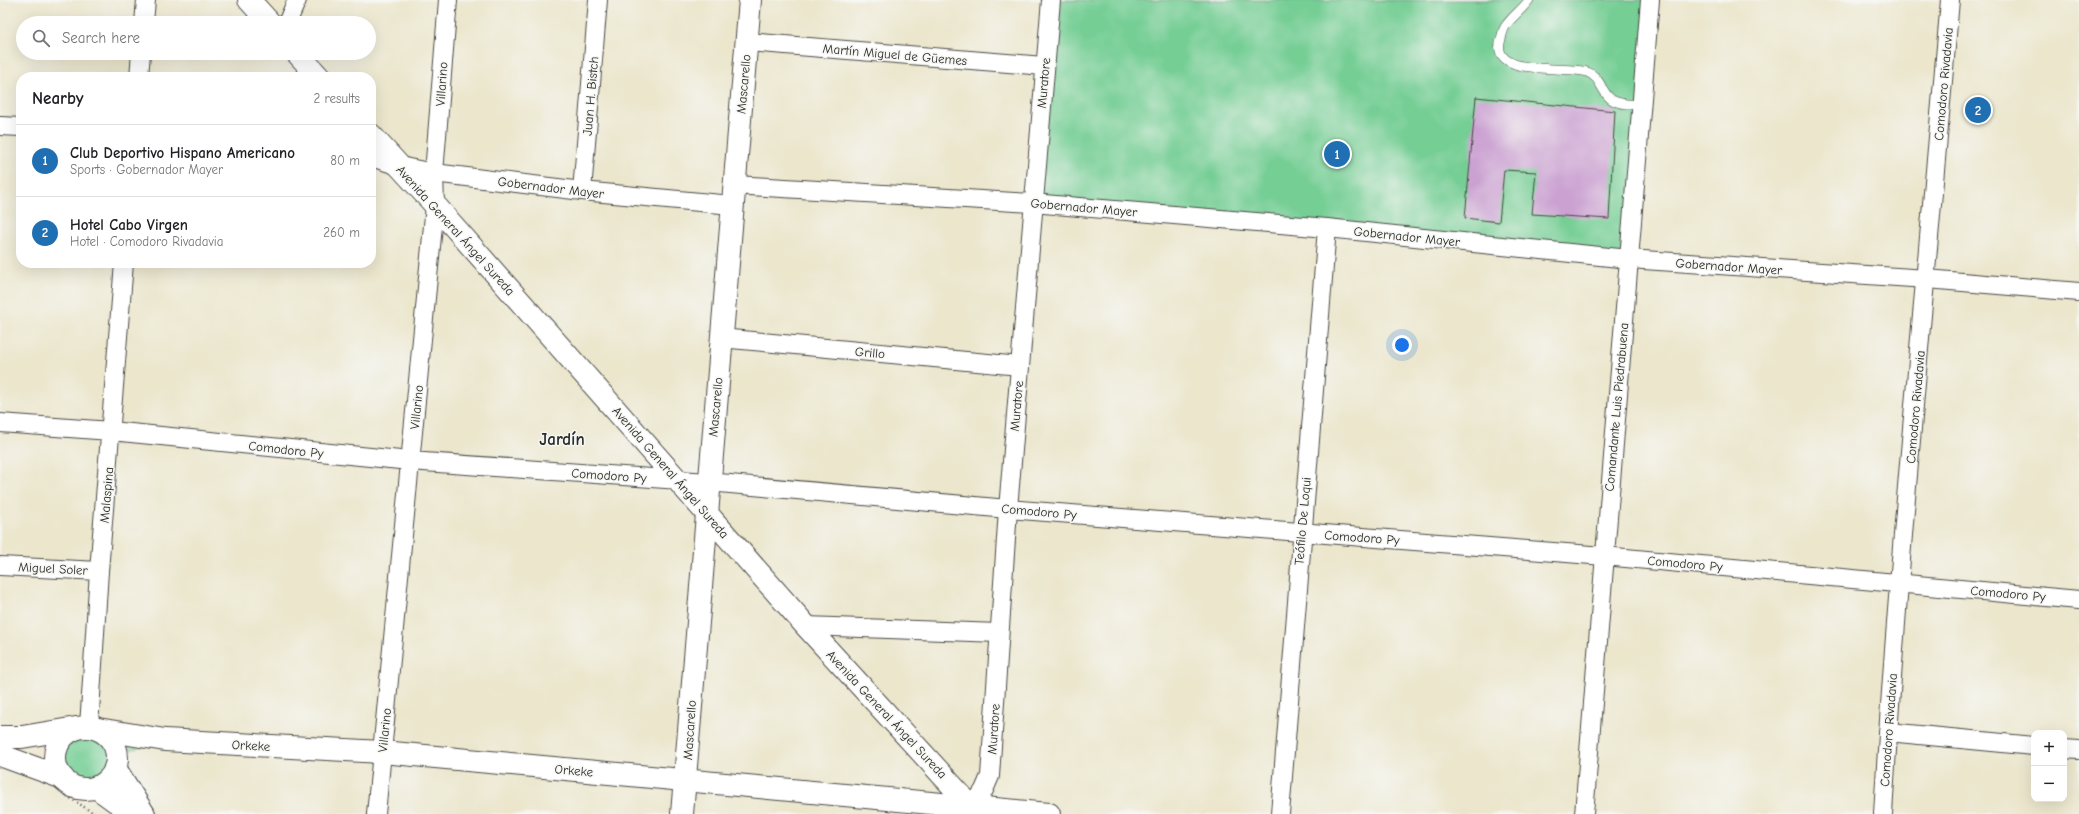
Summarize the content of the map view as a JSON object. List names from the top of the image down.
{
  "streets": {
    "main road": ["Mascarello", "Avenida General Ángel Sureda", "Orkeke"],
    "street": [
      "Martín Miguel de Güemes",
      "Muratore",
      "Villarino",
      "Comodoro Rivadavia",
      "Juan H. Bistch",
      "Gobernador Mayer",
      "Grillo",
      "Comandante Luis Piedrabuena",
      "Comodoro Py",
      "Malaspina",
      "Teófilo De Loqui",
      "Miguel Soler"
    ]
  },
  "crossings": [
    ["Martín Miguel de Güemes", "Muratore"],
    ["Martín Miguel de Güemes", "Mascarello"],
    ["Muratore", "Gobernador Mayer"],
    ["Muratore", "Avenida General Ángel Sureda"],
    ["Muratore", "Grillo"],
    ["Muratore", "Comodoro Py"],
    ["Muratore", "Orkeke"],
    ["Villarino", "Gobernador Mayer"],
    ["Villarino", "Avenida General Ángel Sureda"],
    ["Villarino", "Comodoro Py"],
    ["Villarino", "Orkeke"],
    ["Mascarello", "Gobernador Mayer"],
    ["Mascarello", "Avenida General Ángel Sureda"],
    ["Mascarello", "Grillo"],
    ["Mascarello", "Comodoro Py"],
    ["Mascarello", "Orkeke"],
    ["Comodoro Rivadavia", "Gobernador Mayer"],
    ["Comodoro Rivadavia", "Comodoro Py"],
    ["Juan H. Bistch", "Gobernador Mayer"],
    ["Gobernador Mayer", "Avenida General Ángel Sureda"],
    ["Gobernador Mayer", "Comandante Luis Piedrabuena"],
    ["Gobernador Mayer", "Teófilo De Loqui"],
    ["Avenida General Ángel Sureda", "Comodoro Py"],
    ["Avenida General Ángel Sureda", "Orkeke"],
    ["Comandante Luis Piedrabuena", "Comodoro Py"],
    ["Comodoro Py", "Malaspina"],
    ["Comodoro Py", "Teófilo De Loqui"],
    ["Malaspina", "Miguel Soler"],
    ["Malaspina", "Orkeke"]
  ],
  "districts": ["Jardín"],
  "page": {
    "search": "Search here",
    "heading": ["Nearby", "2 results"],
    "pins": ["2", "1"],
    "list": [
      {
        "mark": "1",
        "name": "Club Deportivo Hispano Americano",
        "note": "Sports · Gobernador Mayer",
        "value": "80 m"
      },
      {
        "mark": "2",
        "name": "Hotel Cabo Virgen",
        "note": "Hotel · Comodoro Rivadavia",
        "value": "260 m"
      }
    ],
    "map_buttons": ["+", "−"]
  }
}
